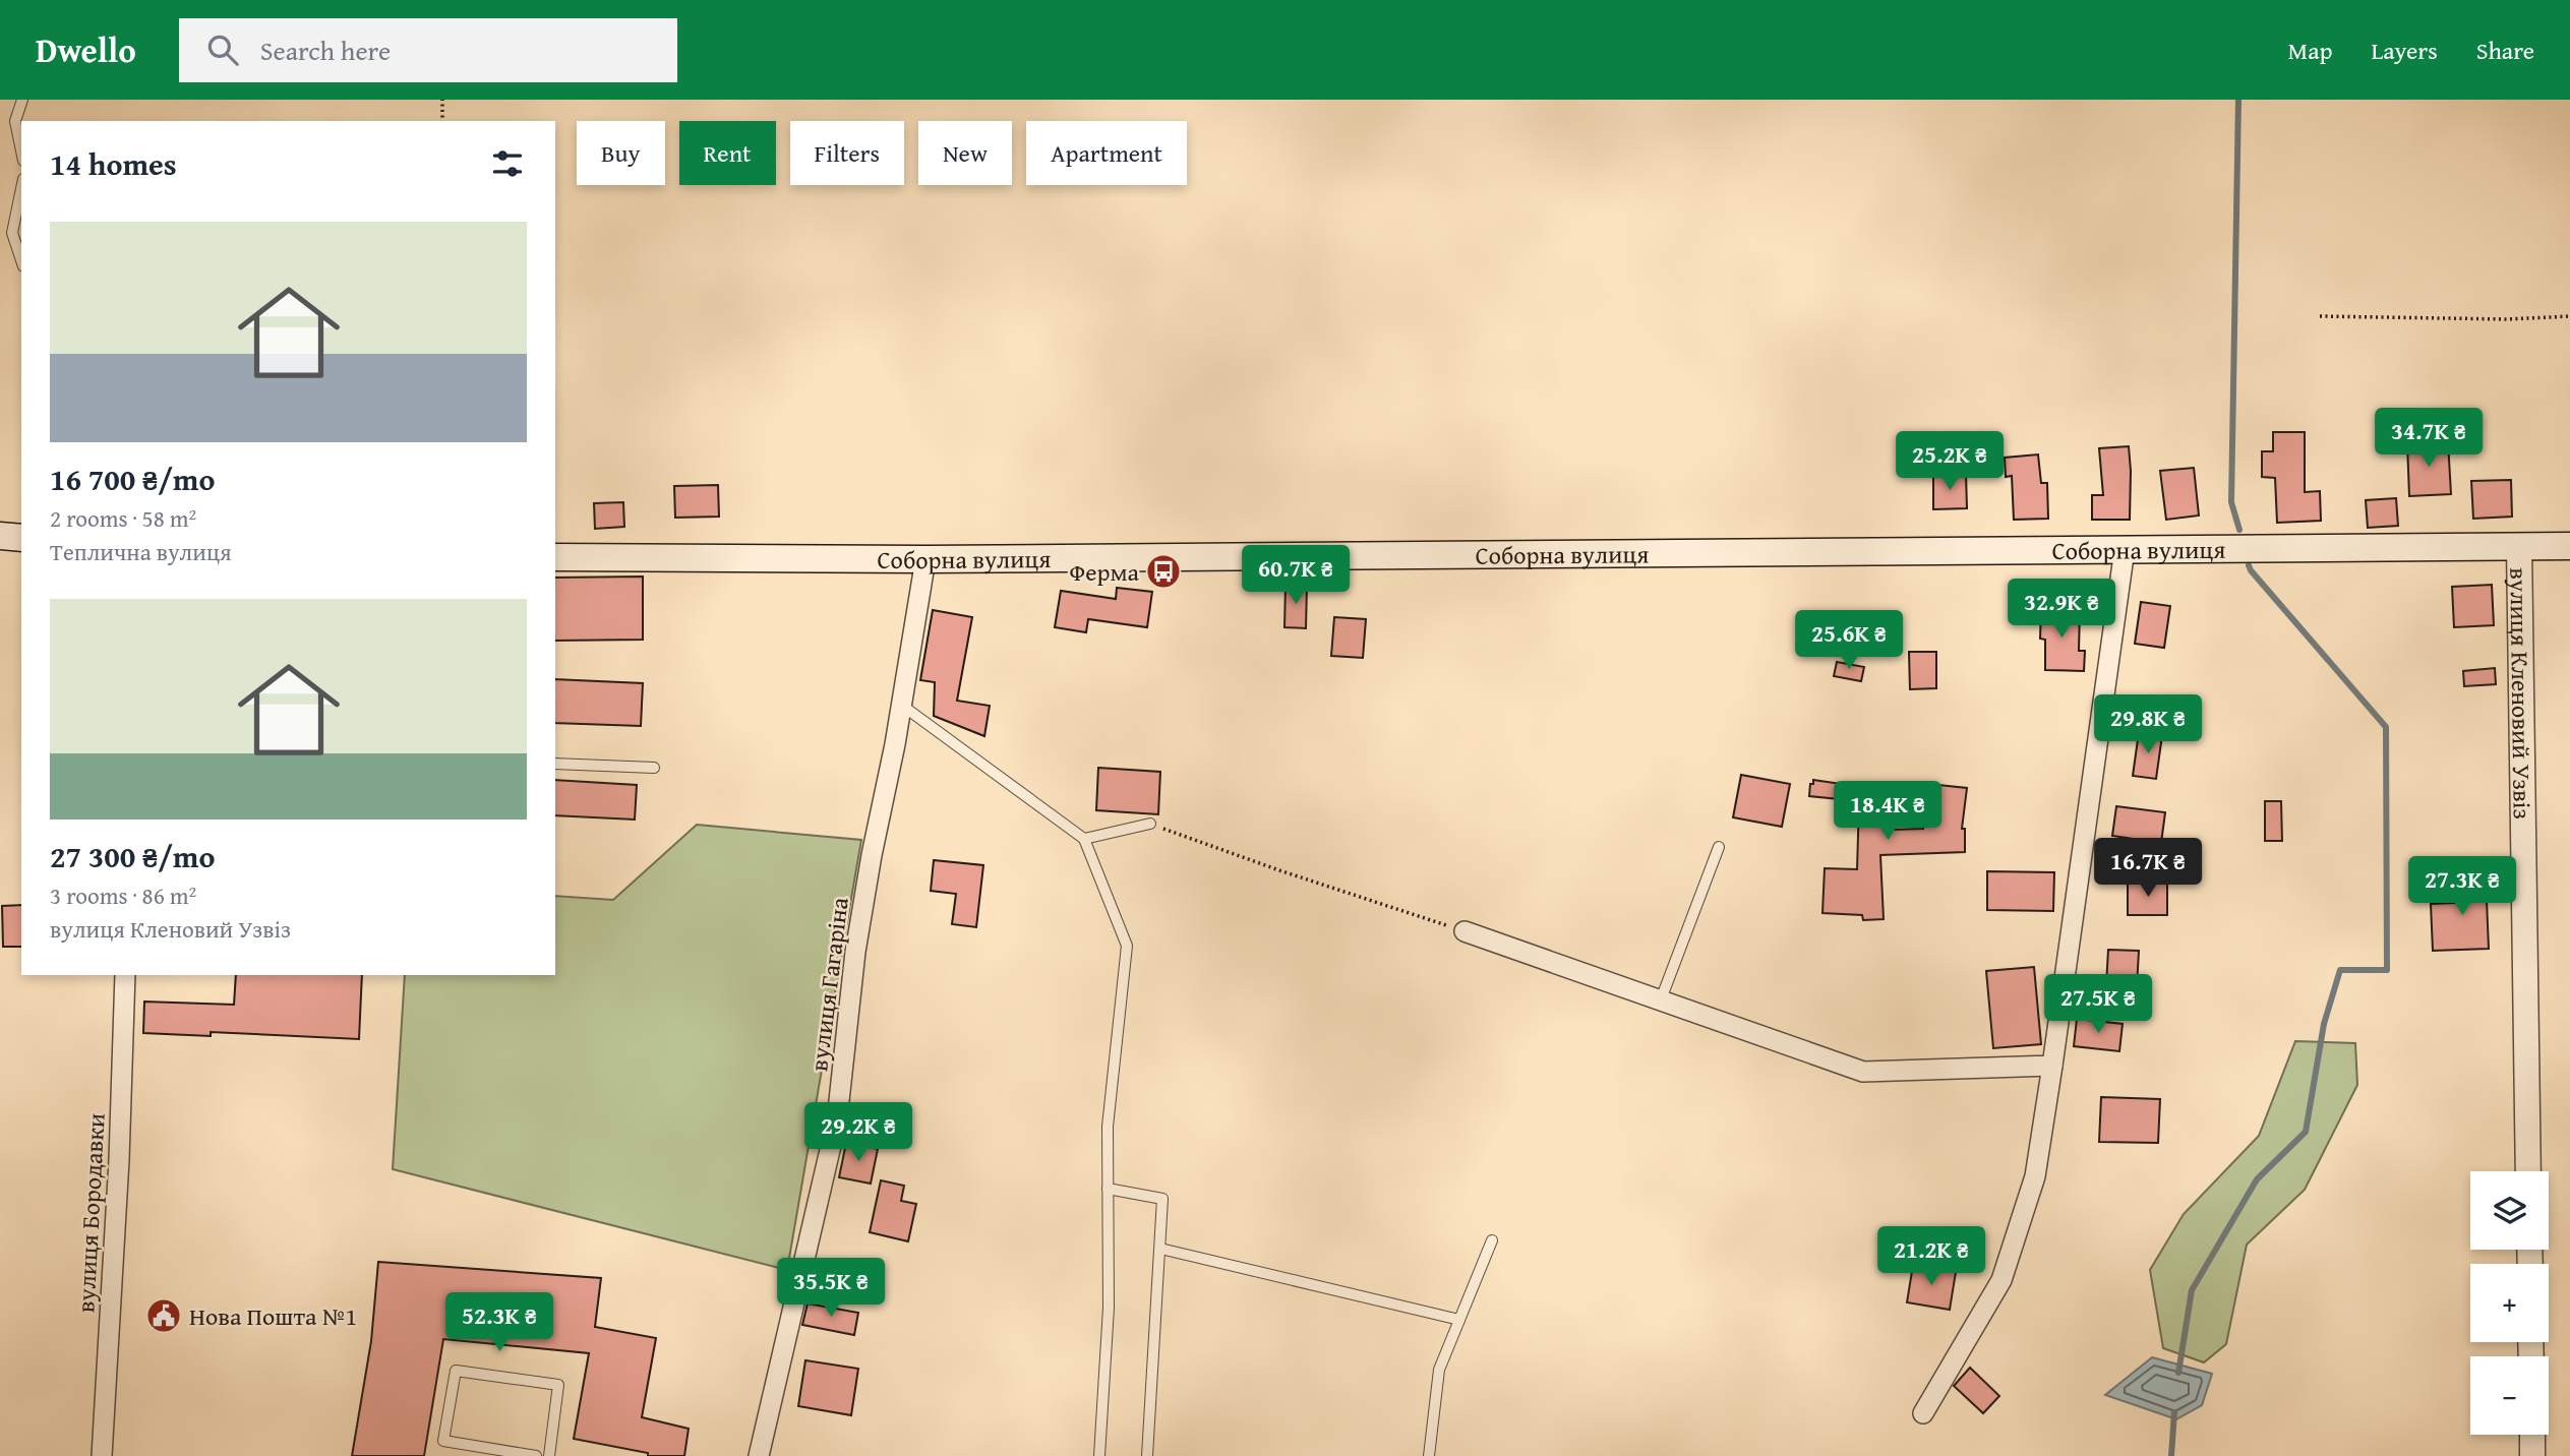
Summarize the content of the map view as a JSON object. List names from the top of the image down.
{
  "streets": {
    "main road": ["Соборна вулиця"],
    "street": ["вулиця Кленовий Узвіз", "вулиця Гагаріна", "вулиця Бородавки"]
  },
  "crossings": [
    ["Соборна вулиця", "вулиця Кленовий Узвіз"],
    ["Соборна вулиця", "вулиця Гагаріна"]
  ],
  "places": {
    "bus stop": ["Ферма"],
    "public building": ["Нова Пошта №1"]
  },
  "page": {
    "header": "Dwello",
    "search": "Search here",
    "nav": ["Map", "Layers", "Share"],
    "chip": [
      "Buy",
      "Rent",
      "Filters",
      "New",
      "Apartment"
    ],
    "heading": "14 homes",
    "list": [
      {
        "name": "16 700 ₴/mo",
        "note": "2 rooms · 58 m² · Теплична вулиця"
      },
      {
        "name": "27 300 ₴/mo",
        "note": "3 rooms · 86 m² · вулиця Кленовий Узвіз"
      }
    ],
    "price": [
      "34.7K ₴",
      "25.2K ₴",
      "60.7K ₴",
      "32.9K ₴",
      "25.6K ₴",
      "29.8K ₴",
      "18.4K ₴",
      "16.7K ₴",
      "27.3K ₴",
      "27.5K ₴",
      "29.2K ₴",
      "21.2K ₴",
      "35.5K ₴",
      "52.3K ₴"
    ],
    "map_buttons": ["+", "−"]
  }
}
